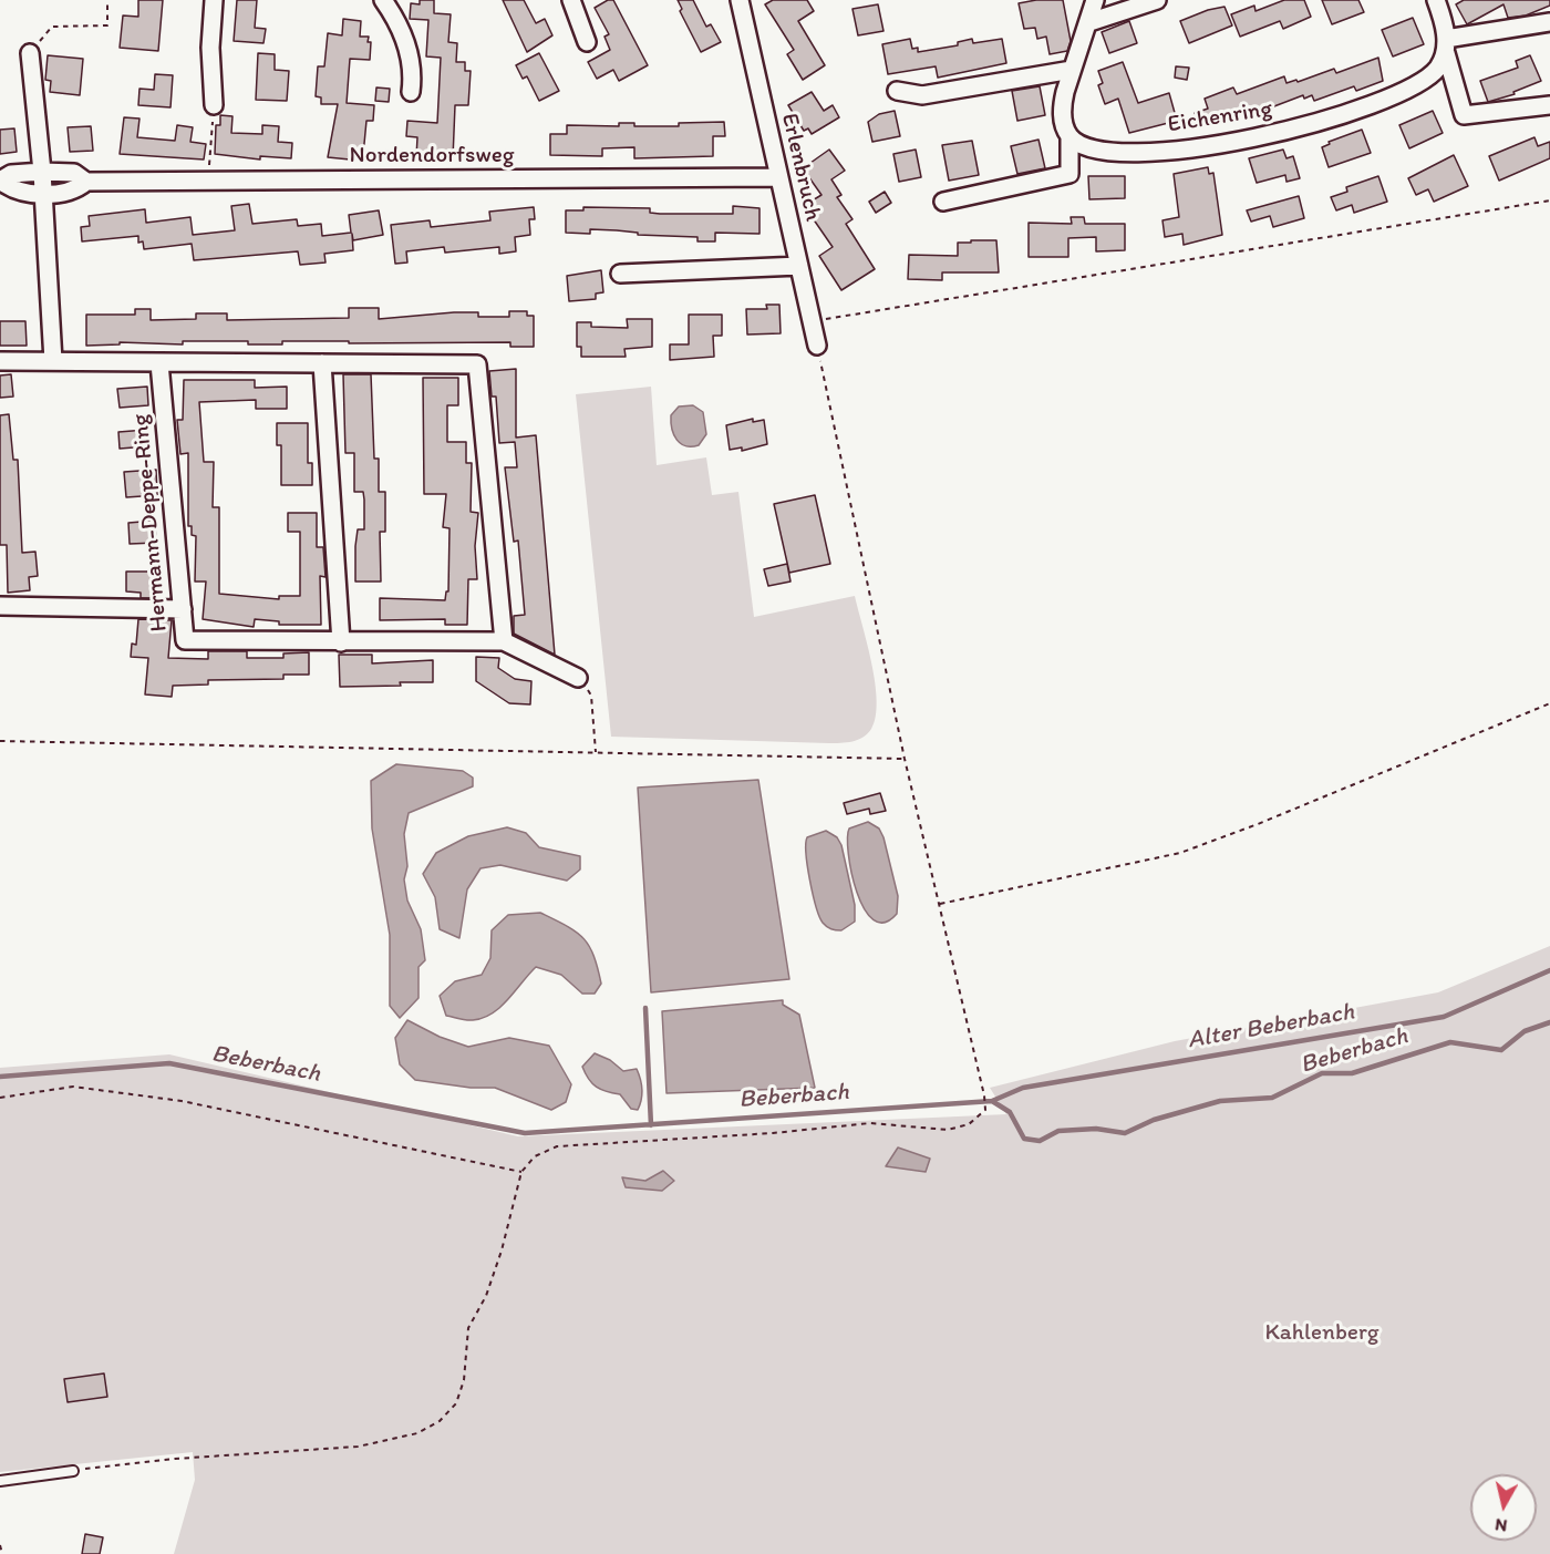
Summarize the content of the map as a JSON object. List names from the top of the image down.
{
  "streets": {
    "street": [
      "Eichenring",
      "Nordendorfsweg",
      "Erlenbruch",
      "Hermann-Deppe-Ring"
    ]
  },
  "crossings": [
    ["Nordendorfsweg", "Erlenbruch"]
  ],
  "water": ["Alter Beberbach", "Beberbach"],
  "parks": ["Kahlenberg"],
  "north": "bottom"
}
